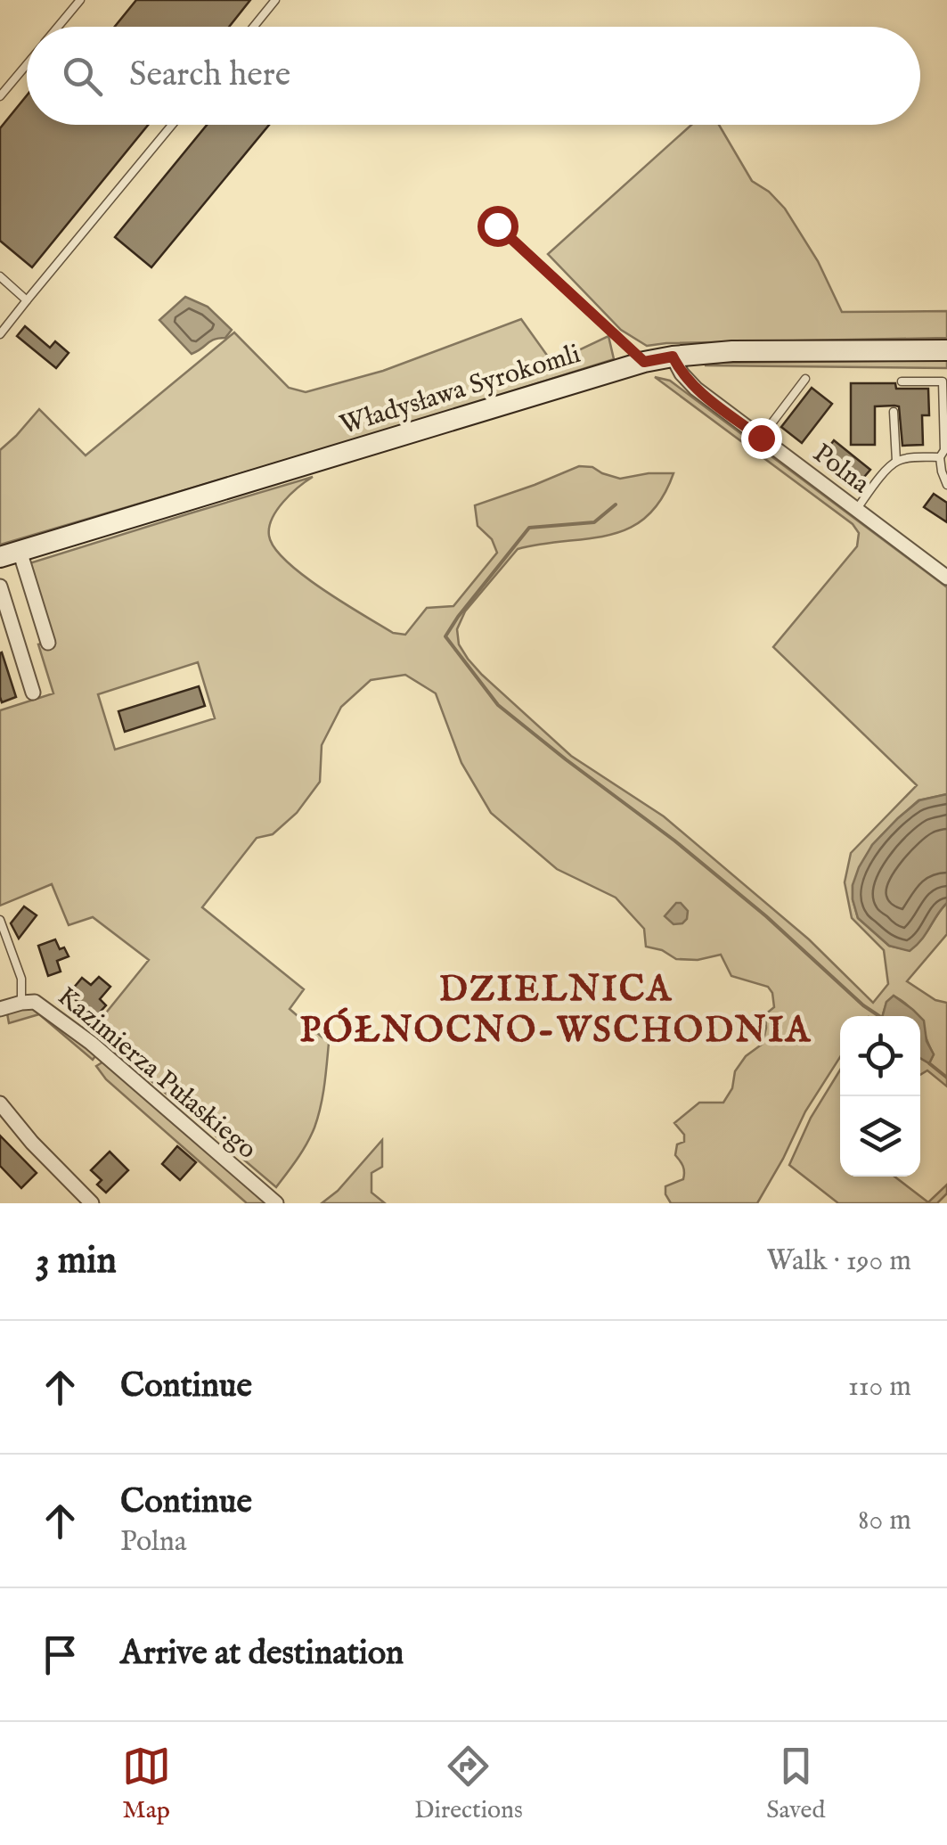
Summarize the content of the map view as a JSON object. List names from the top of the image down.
{
  "streets": {
    "street": ["Władysława Syrokomli", "Polna", "Kazimierza Pułaskiego"]
  },
  "crossings": [
    ["Władysława Syrokomli", "Polna"]
  ],
  "districts": ["DZIELNICA PÓŁNOCNO-WSCHODNIA"],
  "page": {
    "search": "Search here",
    "heading": ["3 min", "Walk · 190 m"],
    "list": [
      ["Continue", "110 m"],
      ["Continue", "Polna", "80 m"],
      "Arrive at destination"
    ],
    "nav": ["Map", "Directions", "Saved"]
  }
}
